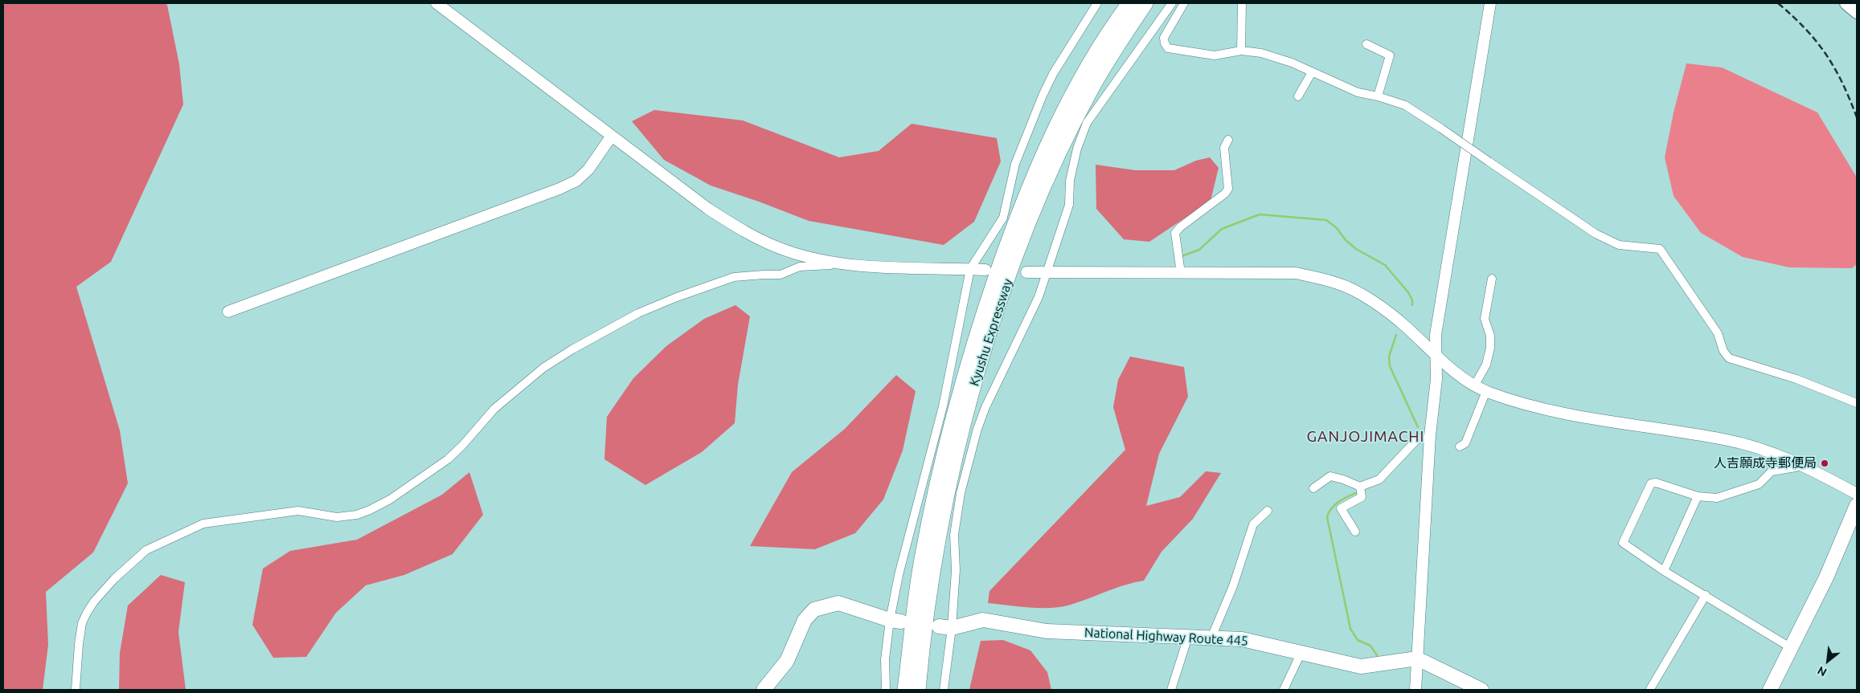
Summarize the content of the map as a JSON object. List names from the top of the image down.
{
  "streets": {
    "highway": ["Kyushu Expressway", "National Highway Route 445"]
  },
  "districts": ["GANJOJIMACHI"],
  "places": ["人吉願成寺郵便局"],
  "north": "bottom left"
}
